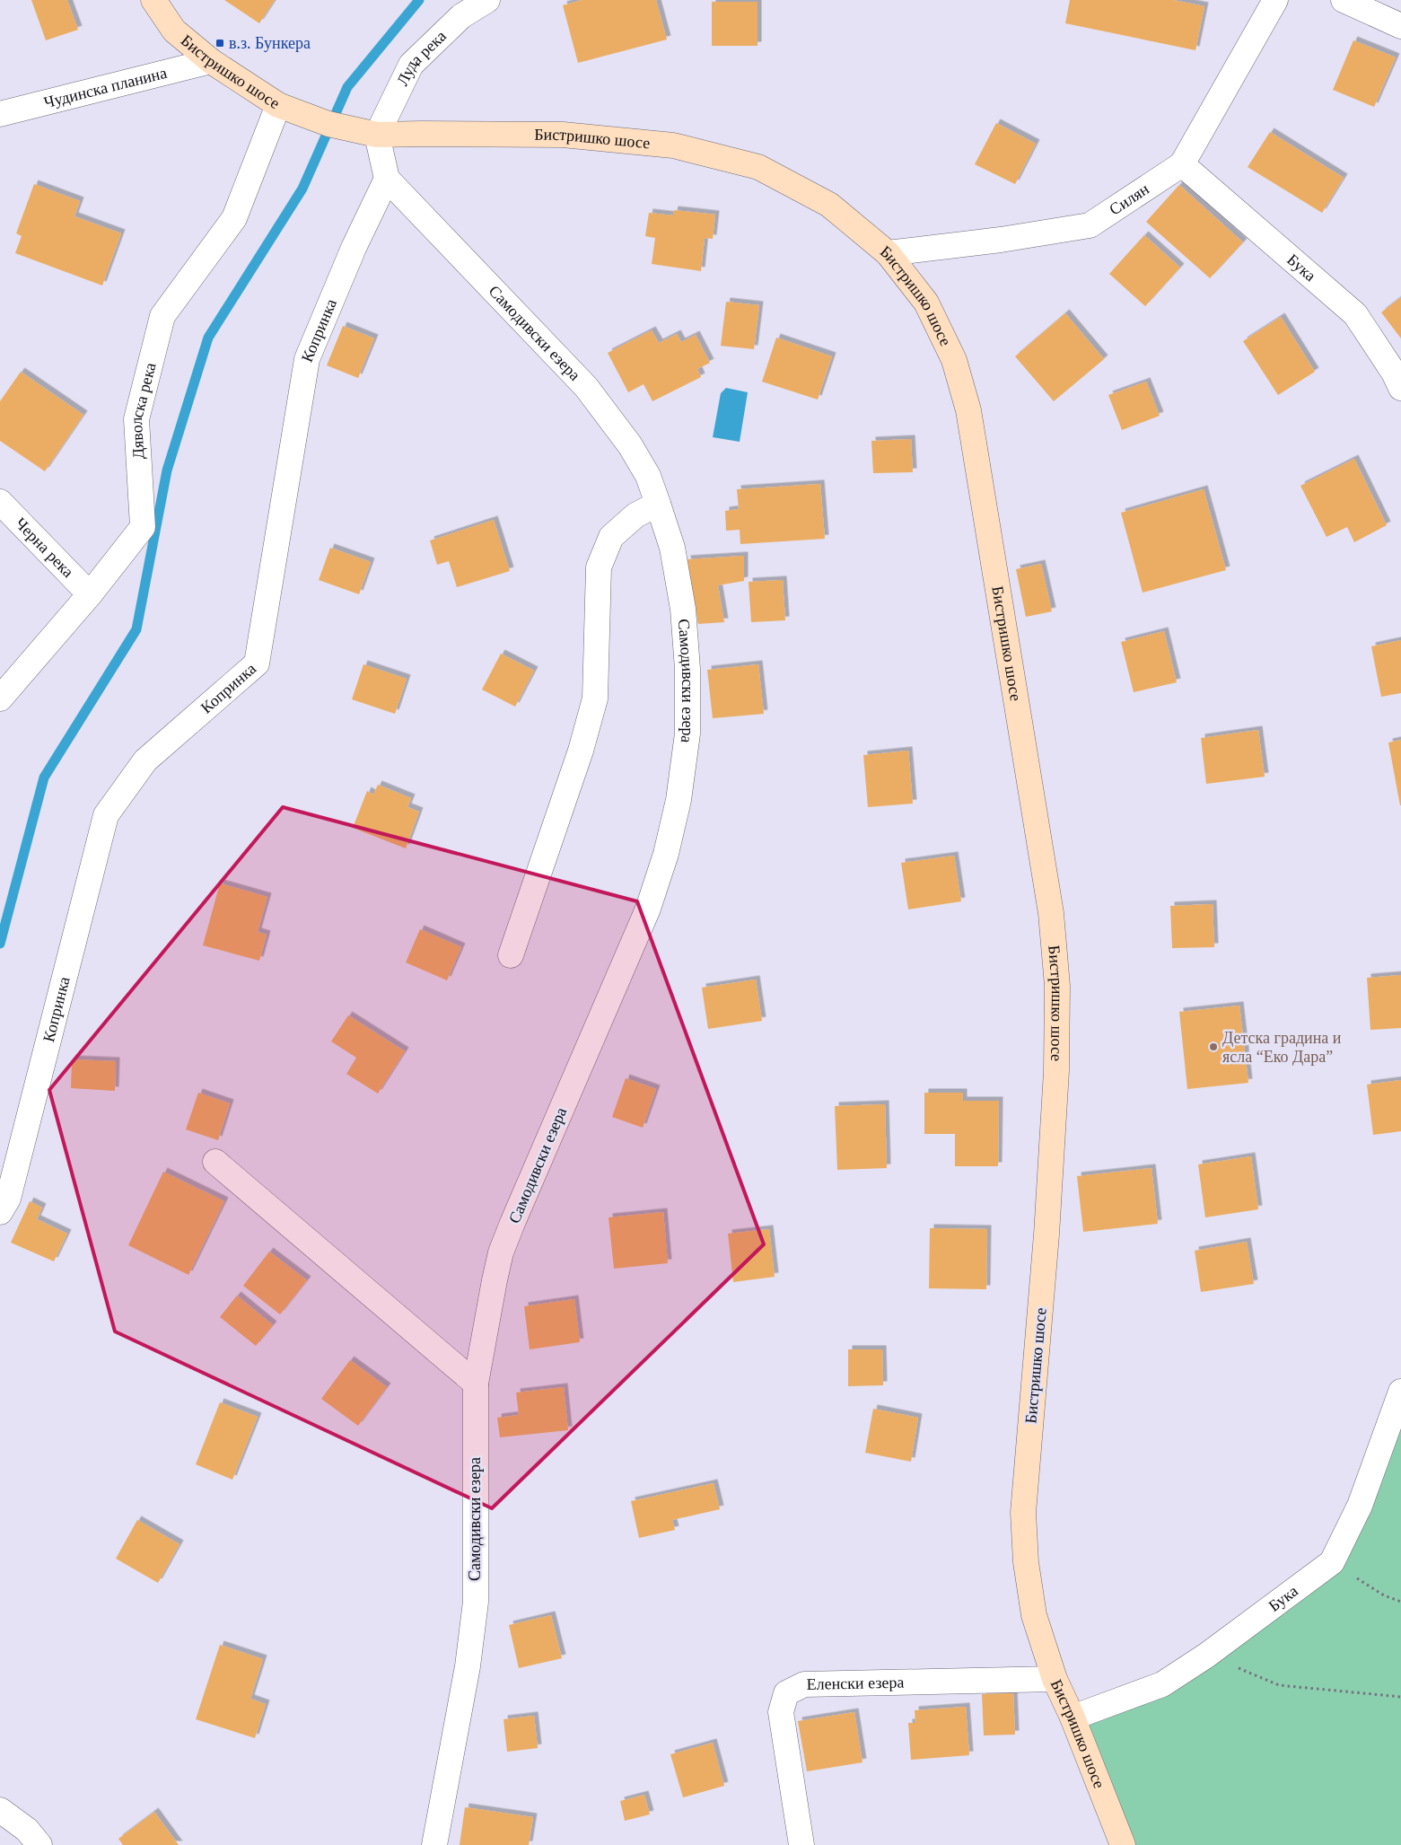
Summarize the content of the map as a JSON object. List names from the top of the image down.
{
  "streets": {
    "street": [
      "Луда река",
      "Бистришко шосе",
      "Чудинска планина",
      "Силян",
      "Бука",
      "Копринка",
      "Самодивски езера",
      "Дяволска река",
      "Черна река",
      "Еленски езера"
    ]
  },
  "crossings": [
    ["Луда река", "Бистришко шосе"],
    ["Бистришко шосе", "Чудинска планина"],
    ["Бистришко шосе", "Силян"],
    ["Бистришко шосе", "Бука"],
    ["Бистришко шосе", "Дяволска река"],
    ["Бистришко шосе", "Еленски езера"],
    ["Силян", "Бука"],
    ["Копринка", "Самодивски езера"],
    ["Дяволска река", "Черна река"]
  ],
  "places": {
    "transit": ["в.з. Бункера"],
    "other": ["Детска градина и ясла “Еко Дара”"]
  }
}
